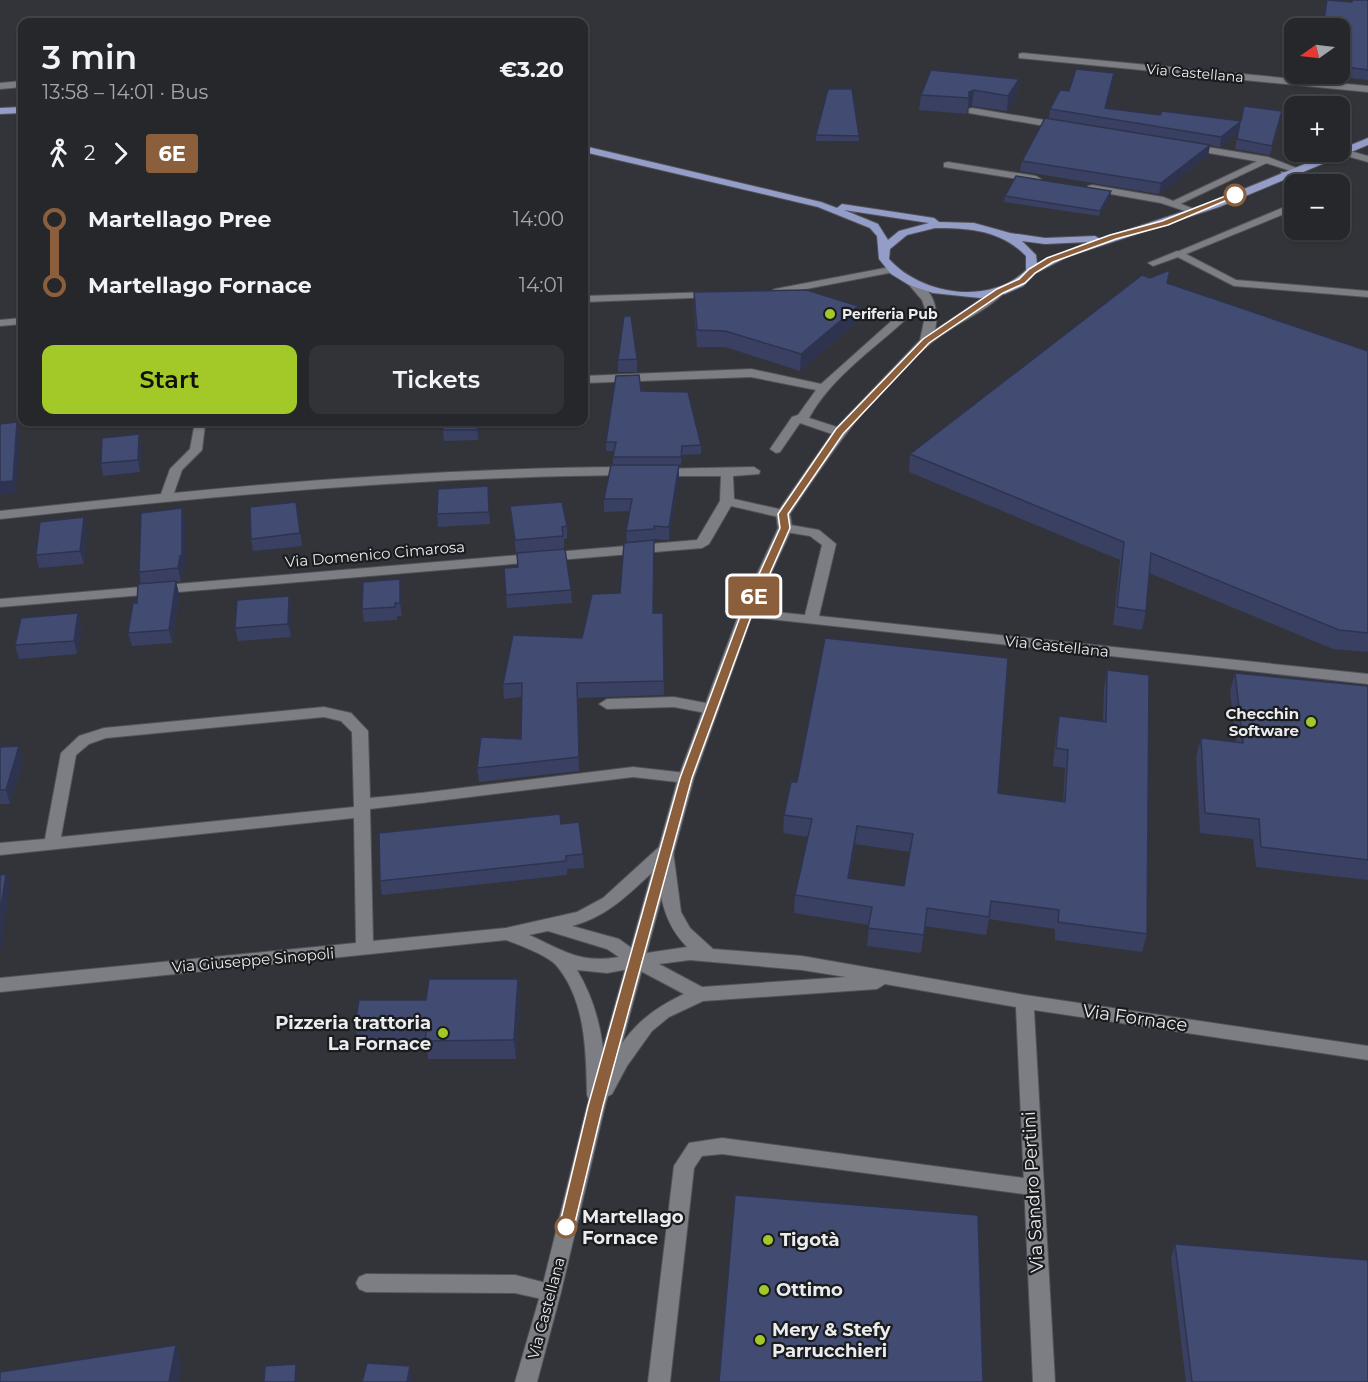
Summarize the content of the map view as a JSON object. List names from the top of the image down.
{
  "streets": {
    "street": [
      "Via Castellana",
      "Via Domenico Cimarosa",
      "Via Giuseppe Sinopoli",
      "Via Fornace",
      "Via Sandro Pertini"
    ]
  },
  "crossings": [
    ["Via Castellana", "Via Giuseppe Sinopoli"],
    ["Via Castellana", "Via Fornace"],
    ["Via Giuseppe Sinopoli", "Via Fornace"],
    ["Via Fornace", "Via Sandro Pertini"]
  ],
  "places": [
    "Periferia Pub",
    "Checchin Software",
    "Pizzeria trattoria La Fornace",
    "Martellago Fornace",
    "Tigotà",
    "Ottimo",
    "Mery & Stefy Parrucchieri"
  ],
  "lines": ["bus line 6E"],
  "north": "left",
  "page": {
    "on_map": "6E",
    "map_buttons": ["+", "−"],
    "heading": ["3 min", "13:58 – 14:01 · Bus", "€3.20"],
    "legs": ["2", "6E"],
    "list": [
      {
        "name": "Martellago Pree",
        "value": "14:00"
      },
      {
        "name": "Martellago Fornace",
        "value": "14:01"
      }
    ],
    "buttons": ["Start", "Tickets"]
  }
}
